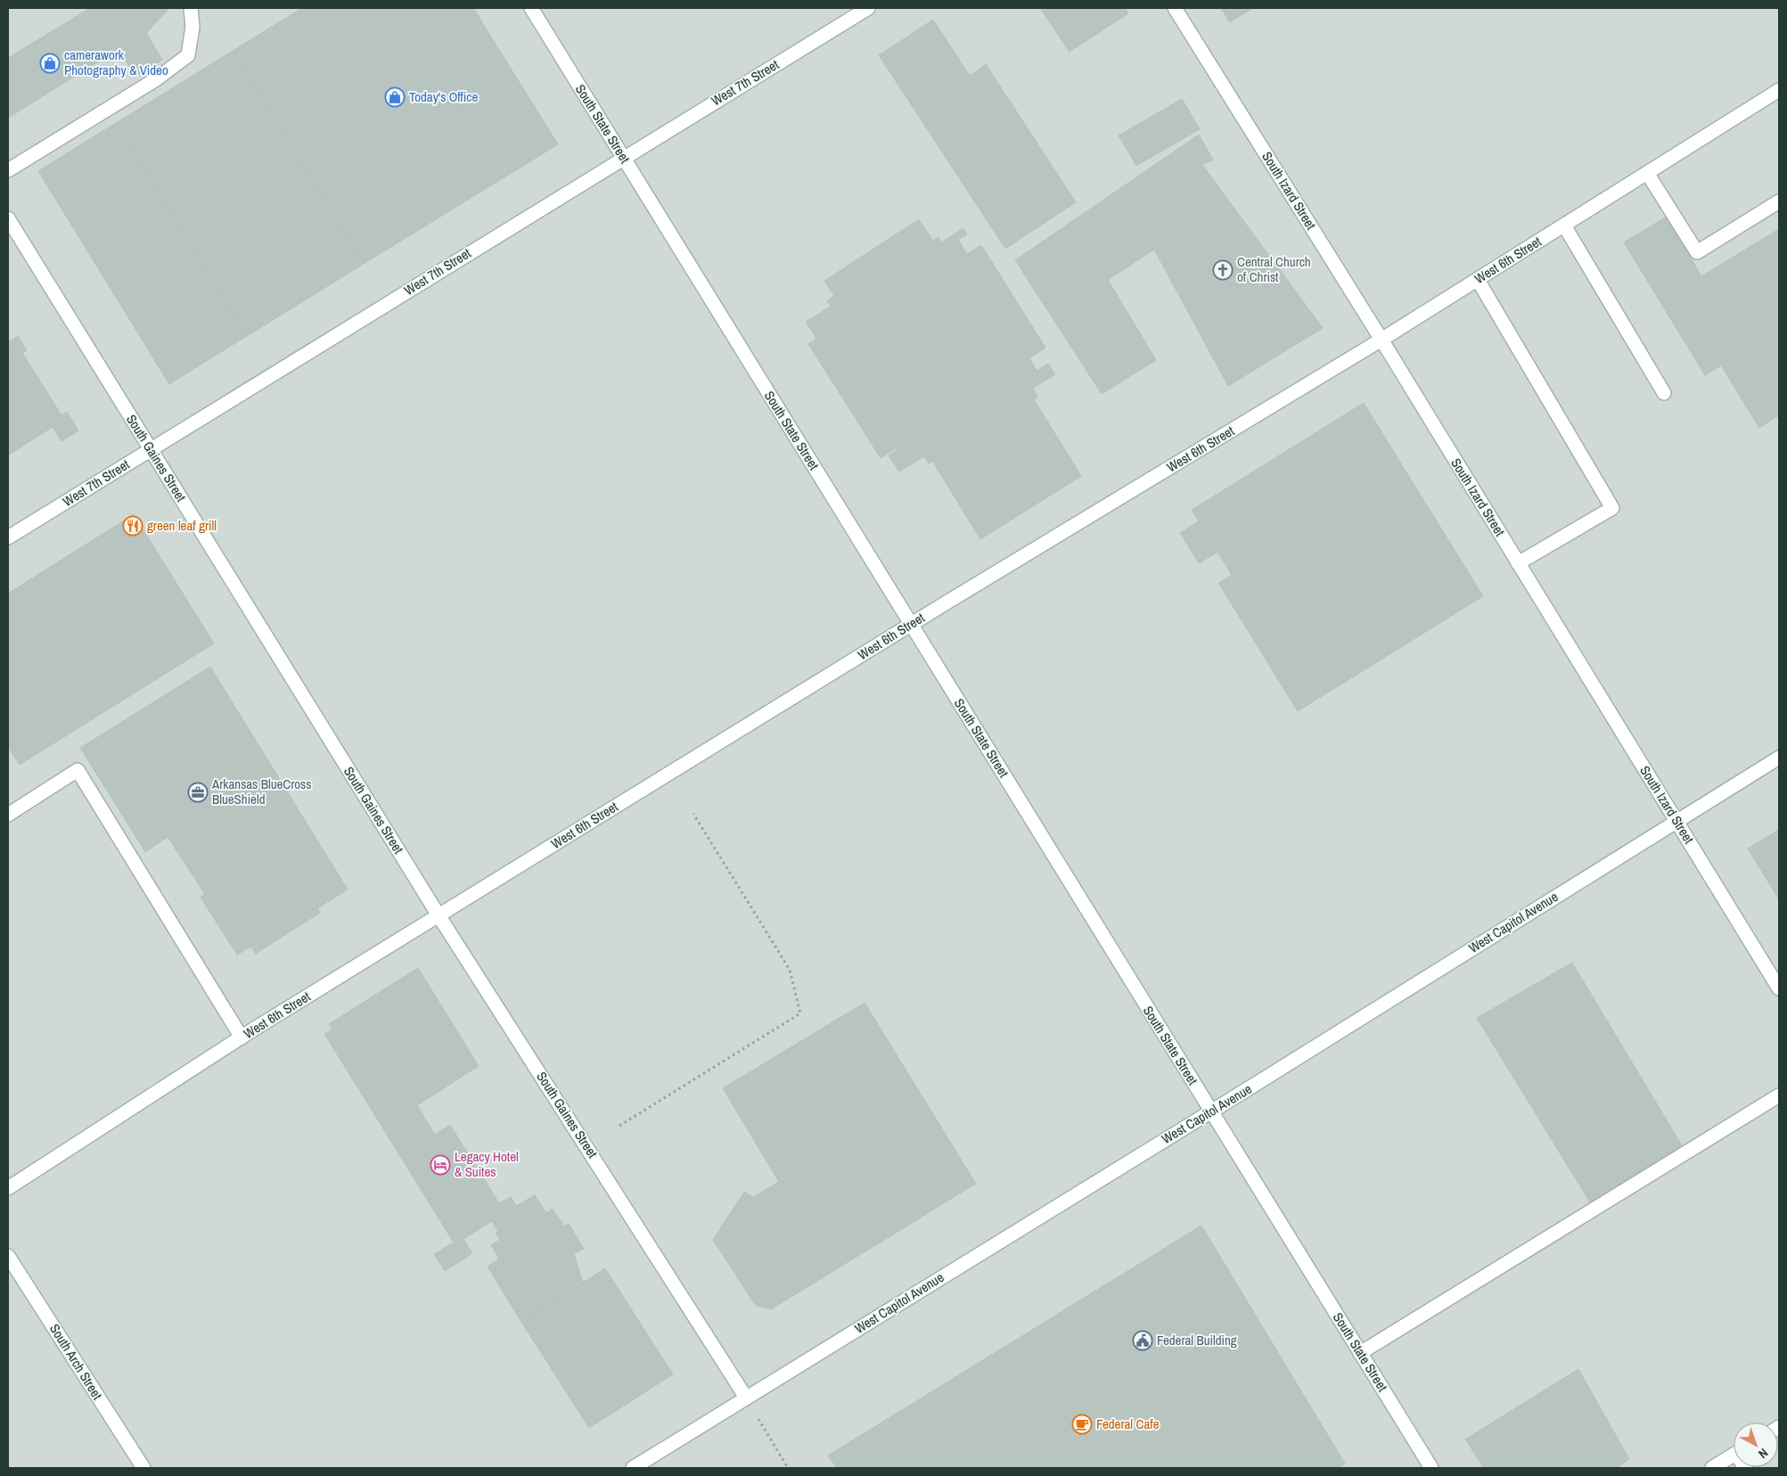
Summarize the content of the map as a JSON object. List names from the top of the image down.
{
  "streets": {
    "street": [
      "West 7th Street",
      "South State Street",
      "South Izard Street",
      "West 6th Street",
      "South Gaines Street",
      "West Capitol Avenue",
      "South Arch Street"
    ]
  },
  "crossings": [
    ["West 7th Street", "South State Street"],
    ["West 7th Street", "South Gaines Street"],
    ["South State Street", "West 6th Street"],
    ["South State Street", "West Capitol Avenue"],
    ["South Izard Street", "West 6th Street"],
    ["South Izard Street", "West Capitol Avenue"],
    ["West 6th Street", "South Gaines Street"],
    ["South Gaines Street", "West Capitol Avenue"]
  ],
  "places": {
    "shop": ["camerawork Photography & Video", "Today's Office"],
    "church": ["Central Church of Christ"],
    "restaurant": ["green leaf grill"],
    "office": ["Arkansas BlueCross BlueShield"],
    "hotel": ["Legacy Hotel & Suites"],
    "public building": ["Federal Building"],
    "cafe": ["Federal Cafe"]
  },
  "north": "bottom right"
}
